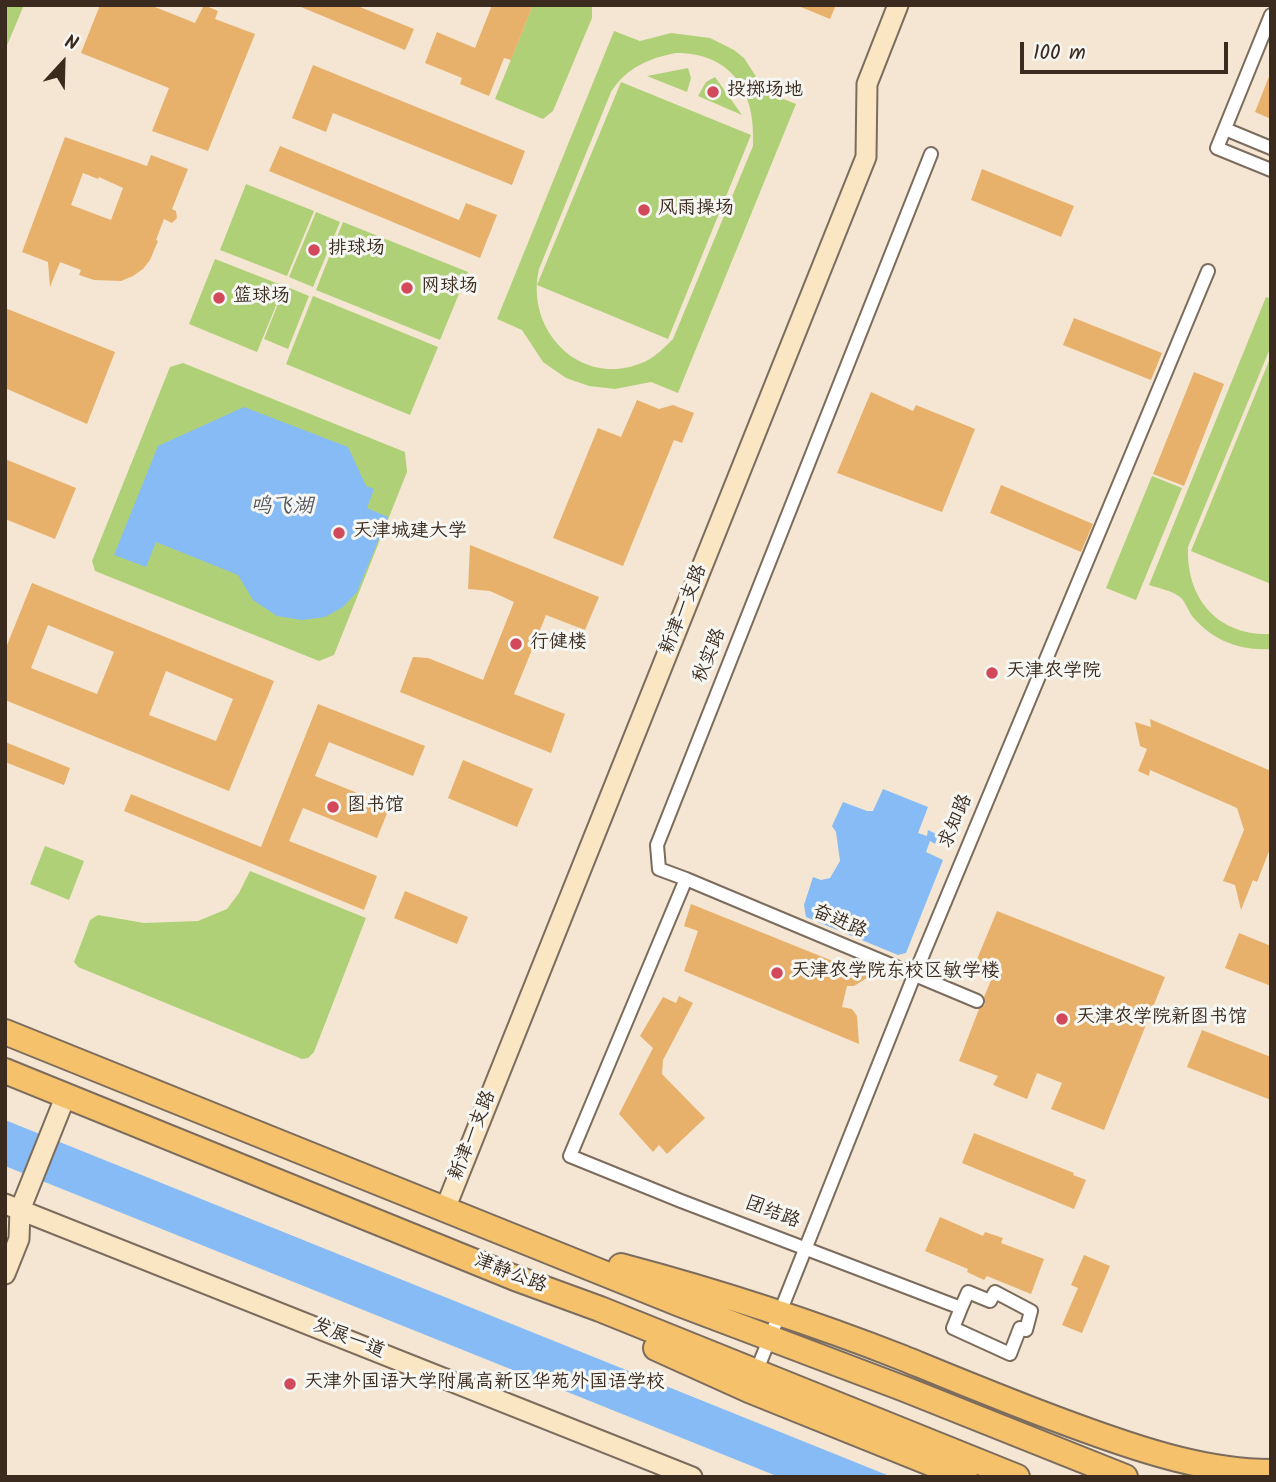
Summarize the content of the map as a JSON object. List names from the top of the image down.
{
  "streets": {
    "highway": ["津静公路"],
    "street": [
      "新津一支路",
      "秋实路",
      "求知路",
      "奋进路",
      "团结路",
      "发展一道"
    ]
  },
  "crossings": [
    ["新津一支路", "津静公路"],
    ["秋实路", "奋进路"],
    ["秋实路", "团结路"],
    ["求知路", "奋进路"],
    ["求知路", "团结路"],
    ["求知路", "津静公路"],
    ["奋进路", "团结路"]
  ],
  "water": ["鸣飞湖"],
  "places": [
    "投掷场地",
    "风雨操场",
    "排球场",
    "网球场",
    "篮球场",
    "天津城建大学",
    "行健楼",
    "天津农学院",
    "图书馆",
    "天津农学院东校区敏学楼",
    "天津农学院新图书馆",
    "天津外国语大学附属高新区华苑外国语学校"
  ],
  "scale_bar": "100 m",
  "north": "top"
}
